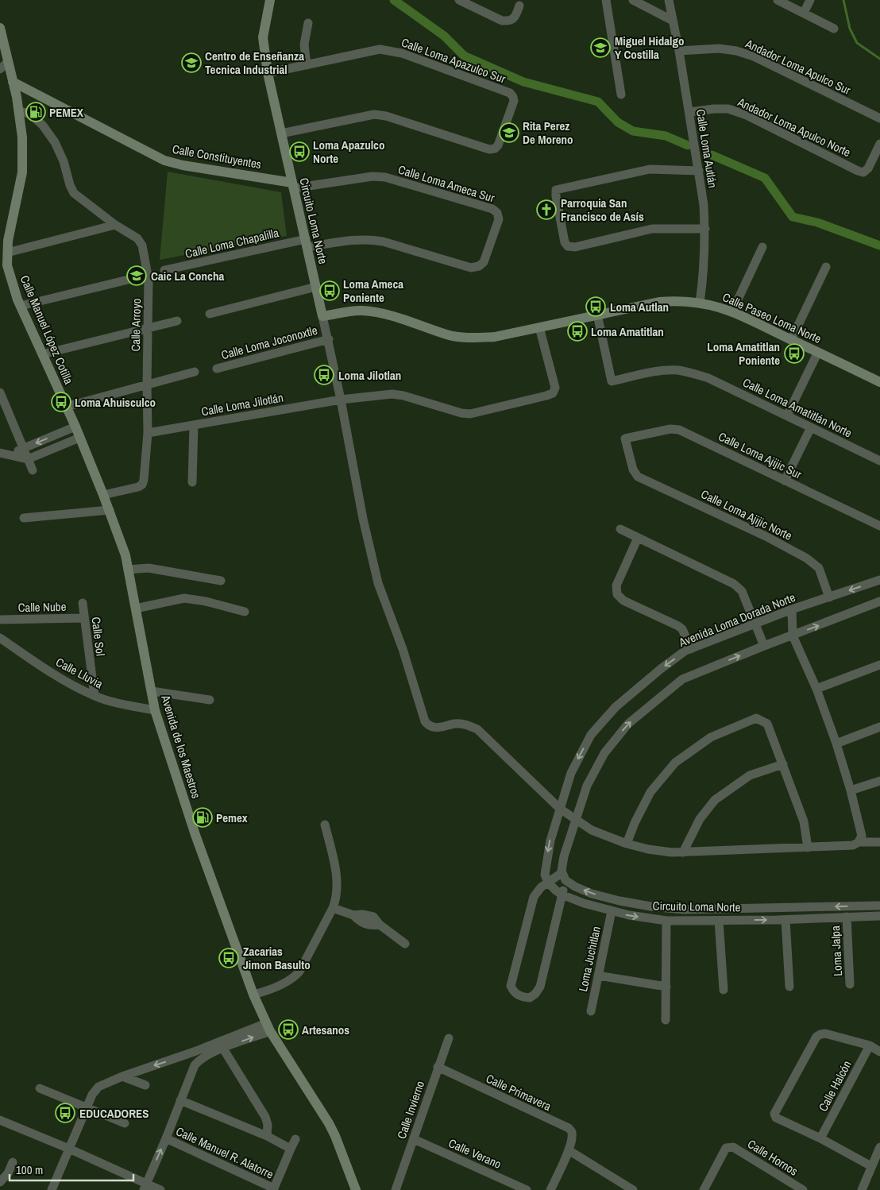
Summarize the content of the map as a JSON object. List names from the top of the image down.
{
  "streets": {
    "street": [
      "Calle Loma Apazulco Sur",
      "Andador Loma Apulco Sur",
      "Andador Loma Apulco Norte",
      "Calle Loma Autlán",
      "Calle Constituyentes",
      "Calle Loma Ameca Sur",
      "Circuito Loma Norte",
      "Calle Loma Chapalilla",
      "Calle Paseo Loma Norte",
      "Calle Arroyo",
      "Calle Manuel López Cotilla",
      "Calle Loma Joconoxtle",
      "Calle Loma Jilotlán",
      "Calle Loma Amatitlán Norte",
      "Calle Loma Ajijic Sur",
      "Calle Loma Ajijic Norte",
      "Calle Nube",
      "Avenida Loma Dorada Norte",
      "Calle Sol",
      "Calle Lluvia",
      "Avenida de los Maestros",
      "Loma Jalpa",
      "Loma Juchitlan",
      "Calle Halcón",
      "Calle Primavera",
      "Calle Invierno",
      "Calle Manuel R. Alatorre",
      "Calle Verano",
      "Calle Hornos"
    ]
  },
  "crossings": [
    ["Calle Loma Apazulco Sur", "Circuito Loma Norte"],
    ["Andador Loma Apulco Sur", "Calle Loma Autlán"],
    ["Andador Loma Apulco Norte", "Calle Loma Autlán"],
    ["Calle Loma Autlán", "Calle Paseo Loma Norte"],
    ["Calle Constituyentes", "Calle Loma Ameca Sur"],
    ["Calle Constituyentes", "Circuito Loma Norte"],
    ["Calle Constituyentes", "Calle Manuel López Cotilla"],
    ["Calle Loma Ameca Sur", "Circuito Loma Norte"],
    ["Calle Loma Ameca Sur", "Calle Loma Chapalilla"],
    ["Circuito Loma Norte", "Calle Loma Chapalilla"],
    ["Circuito Loma Norte", "Calle Paseo Loma Norte"],
    ["Circuito Loma Norte", "Calle Loma Joconoxtle"],
    ["Circuito Loma Norte", "Calle Loma Jilotlán"],
    ["Circuito Loma Norte", "Avenida Loma Dorada Norte"],
    ["Circuito Loma Norte", "Loma Jalpa"],
    ["Circuito Loma Norte", "Loma Juchitlan"],
    ["Calle Paseo Loma Norte", "Calle Loma Jilotlán"],
    ["Calle Paseo Loma Norte", "Calle Loma Amatitlán Norte"],
    ["Calle Arroyo", "Calle Manuel López Cotilla"],
    ["Calle Arroyo", "Calle Loma Jilotlán"],
    ["Calle Manuel López Cotilla", "Avenida de los Maestros"],
    ["Calle Loma Ajijic Sur", "Calle Loma Ajijic Norte"],
    ["Calle Loma Ajijic Norte", "Avenida Loma Dorada Norte"],
    ["Calle Nube", "Calle Sol"],
    ["Calle Sol", "Calle Lluvia"],
    ["Calle Lluvia", "Avenida de los Maestros"],
    ["Calle Primavera", "Calle Invierno"],
    ["Calle Invierno", "Calle Verano"]
  ],
  "places": {
    "school or university": [
      "Miguel Hidalgo Y Costilla",
      "Centro de Enseñanza Tecnica Industrial",
      "Rita Perez De Moreno",
      "Caic La Concha"
    ],
    "fuel station": ["PEMEX", "Pemex"],
    "bus stop": [
      "Loma Apazulco Norte",
      "Loma Ameca Poniente",
      "Loma Autlan",
      "Loma Amatitlan",
      "Loma Amatitlan Poniente",
      "Loma Jilotlan",
      "Loma Ahuisculco",
      "Zacarias Jimon Basulto",
      "Artesanos",
      "EDUCADORES"
    ],
    "church": ["Parroquia San Francisco de Asís"]
  },
  "scale_bar": "100 m"
}
